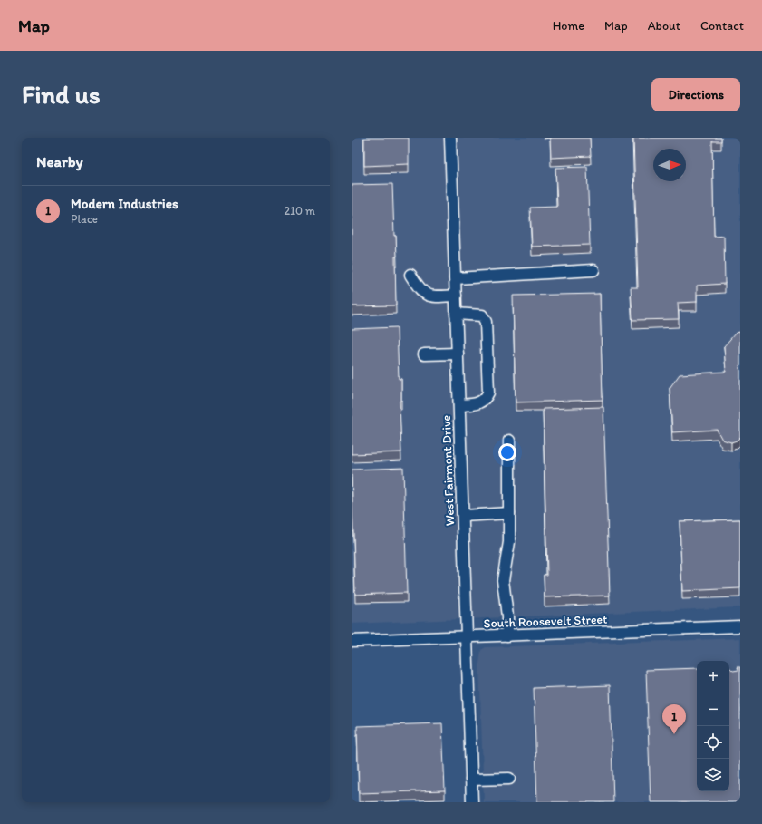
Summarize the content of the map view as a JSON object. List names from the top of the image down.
{
  "streets": {
    "street": ["West Fairmont Drive", "South Roosevelt Street"]
  },
  "crossings": [
    ["West Fairmont Drive", "South Roosevelt Street"]
  ],
  "north": "right",
  "page": {
    "header": "Map",
    "nav": [
      "Home",
      "Map",
      "About",
      "Contact"
    ],
    "buttons": "Directions",
    "title": "Find us",
    "heading": "Nearby",
    "list": [
      {
        "mark": "1",
        "name": "Modern Industries",
        "note": "Place",
        "value": "210 m"
      }
    ],
    "map_buttons": ["+", "−"],
    "pins": "1"
  }
}
